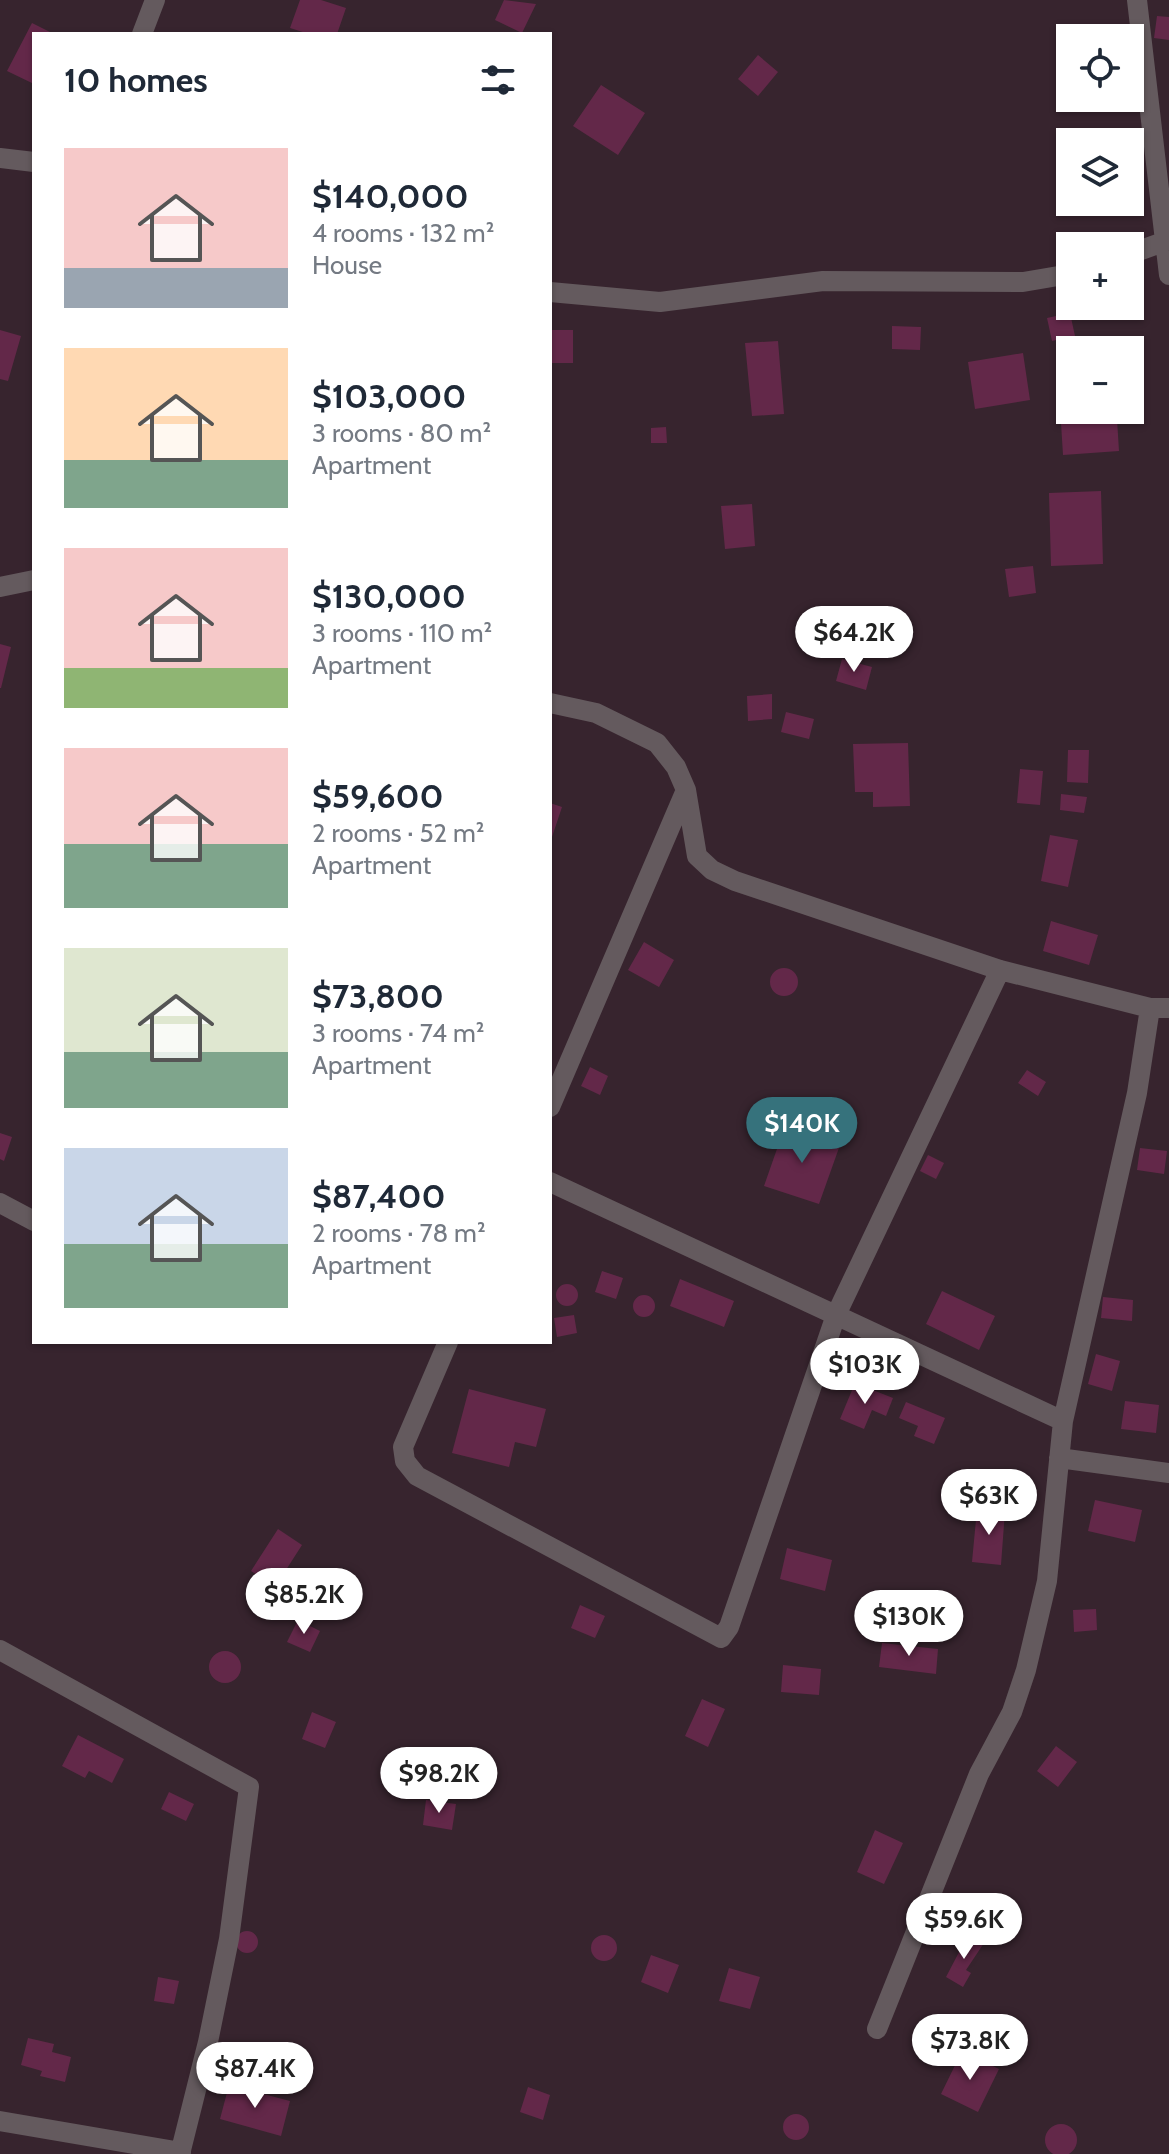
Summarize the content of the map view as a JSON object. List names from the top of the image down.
{
  "page": {
    "map_buttons": ["+", "−"],
    "heading": "10 homes",
    "list": [
      {
        "name": "$140,000",
        "note": "4 rooms · 132 m² · House"
      },
      {
        "name": "$103,000",
        "note": "3 rooms · 80 m² · Apartment"
      },
      {
        "name": "$130,000",
        "note": "3 rooms · 110 m² · Apartment"
      },
      {
        "name": "$59,600",
        "note": "2 rooms · 52 m² · Apartment"
      },
      {
        "name": "$73,800",
        "note": "3 rooms · 74 m² · Apartment"
      },
      {
        "name": "$87,400",
        "note": "2 rooms · 78 m² · Apartment"
      }
    ],
    "price": [
      "$64.2K",
      "$140K",
      "$103K",
      "$63K",
      "$85.2K",
      "$130K",
      "$98.2K",
      "$59.6K",
      "$73.8K",
      "$87.4K"
    ]
  }
}
